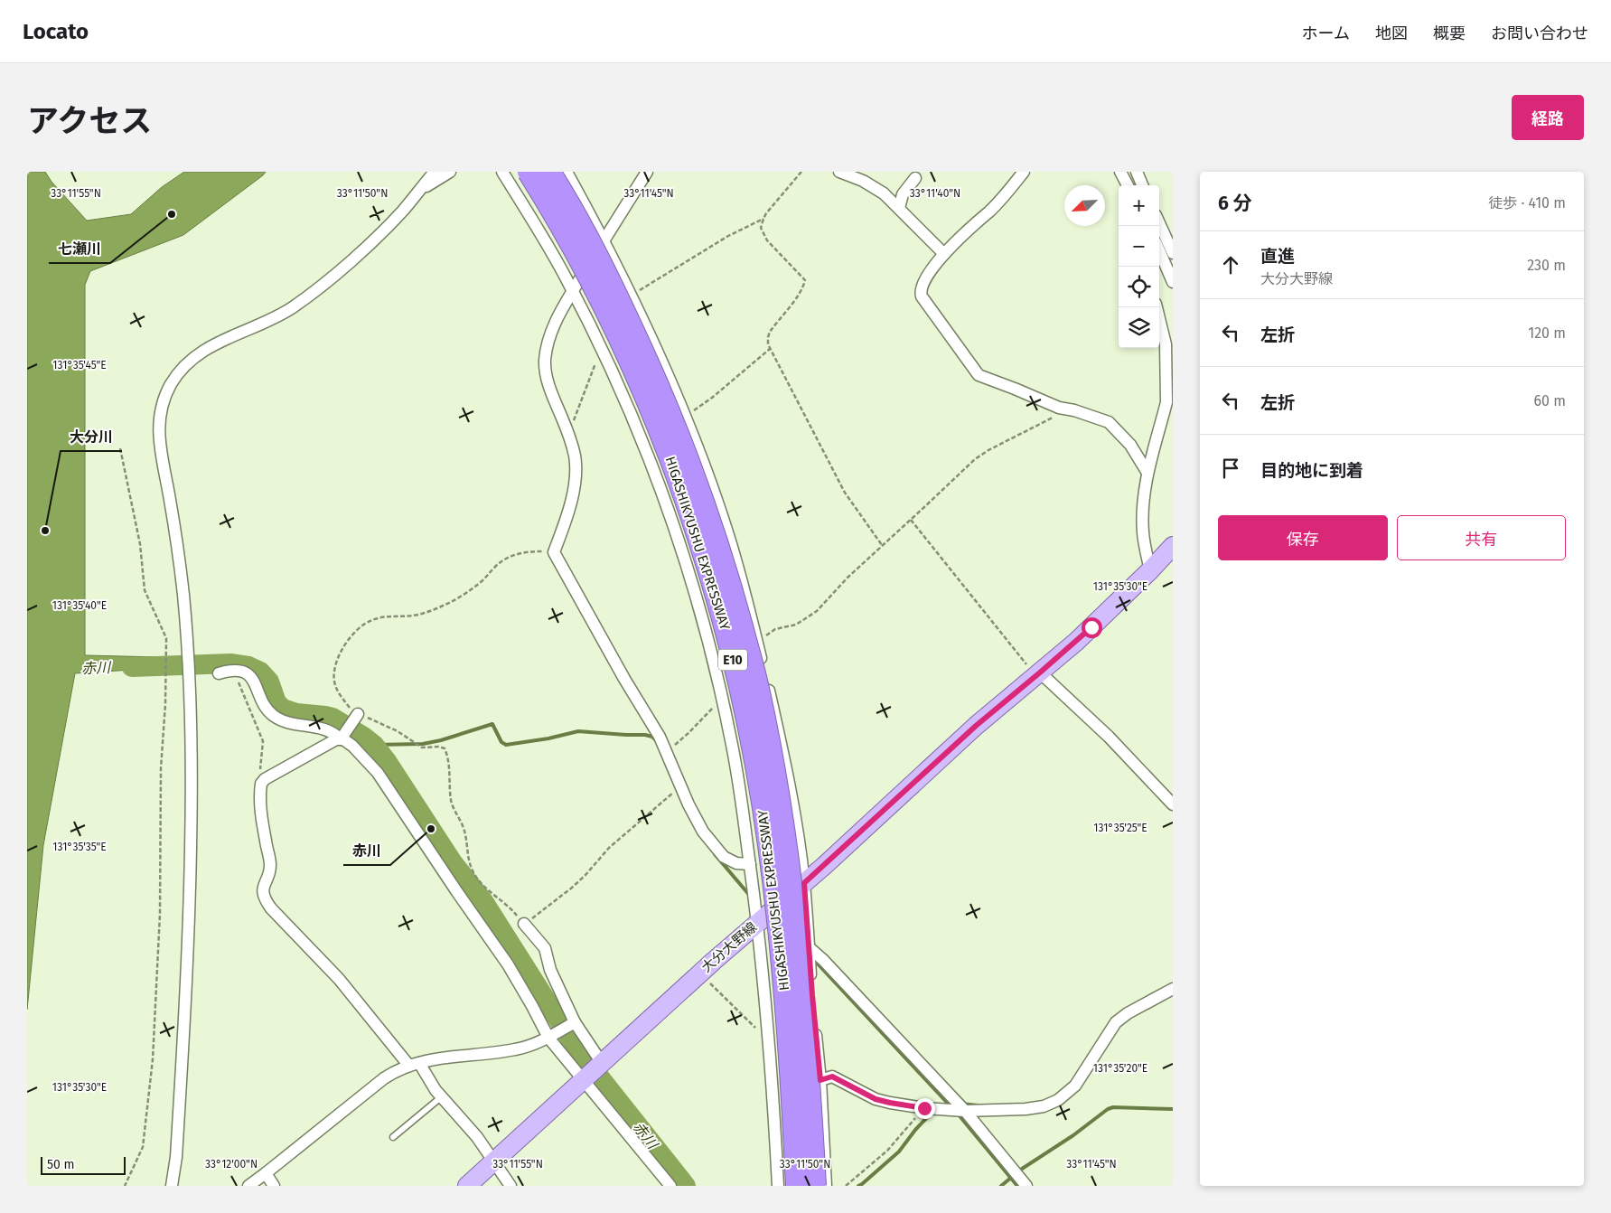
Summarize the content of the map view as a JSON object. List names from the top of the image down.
{
  "streets": {
    "highway": ["HIGASHIKYUSHU EXPRESSWAY", "E10"],
    "main road": ["大分大野線"]
  },
  "water": ["赤川"],
  "places": ["七瀬川", "大分川", "赤川"],
  "scale_bar": "50 m",
  "north": "bottom left",
  "page": {
    "header": "Locato",
    "nav": [
      "ホーム",
      "地図",
      "概要",
      "お問い合わせ"
    ],
    "title": "アクセス",
    "buttons": [
      "経路",
      ["保存", "共有"]
    ],
    "heading": ["6 分", "徒歩 · 410 m"],
    "map_buttons": ["+", "−"],
    "list": [
      ["直進", "大分大野線", "230 m"],
      ["左折", "120 m"],
      ["左折", "60 m"],
      "目的地に到着"
    ],
    "scale": "50 m"
  },
  "coordinates": [
    "33°11'55\"N",
    "33°11'50\"N",
    "33°11'45\"N",
    "33°11'40\"N",
    "131°35'45\"E",
    "131°35'30\"E",
    "131°35'40\"E",
    "131°35'25\"E",
    "131°35'35\"E",
    "131°35'20\"E",
    "33°12'00\"N"
  ]
}
